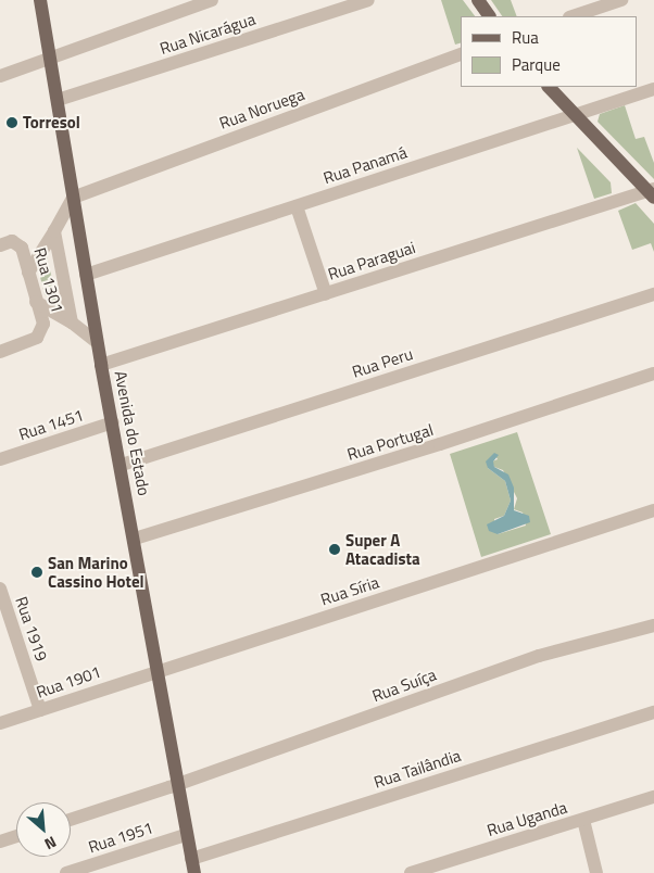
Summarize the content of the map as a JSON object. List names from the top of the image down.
{
  "streets": {
    "main road": ["Avenida do Estado"],
    "street": [
      "Rua Nicarágua",
      "Rua Noruega",
      "Rua Panamá",
      "Rua Paraguai",
      "Rua 1301",
      "Rua Peru",
      "Rua 1451",
      "Rua Portugal",
      "Rua Síria",
      "Rua 1919",
      "Rua 1901",
      "Rua Suíça",
      "Rua Tailândia",
      "Rua Uganda",
      "Rua 1951"
    ]
  },
  "crossings": [
    ["Rua Nicarágua", "Avenida do Estado"],
    ["Rua Noruega", "Avenida do Estado"],
    ["Rua Panamá", "Avenida do Estado"],
    ["Rua Paraguai", "Avenida do Estado"],
    ["Rua Peru", "Avenida do Estado"],
    ["Rua 1451", "Avenida do Estado"],
    ["Avenida do Estado", "Rua Portugal"],
    ["Avenida do Estado", "Rua Síria"],
    ["Avenida do Estado", "Rua 1901"],
    ["Avenida do Estado", "Rua Suíça"],
    ["Avenida do Estado", "Rua Tailândia"],
    ["Avenida do Estado", "Rua 1951"],
    ["Rua Síria", "Rua 1901"],
    ["Rua 1919", "Rua 1901"]
  ],
  "places": ["Torresol", "Super A Atacadista", "San Marino Cassino Hotel"],
  "legend": ["Rua", "Parque"],
  "north": "bottom right"
}
